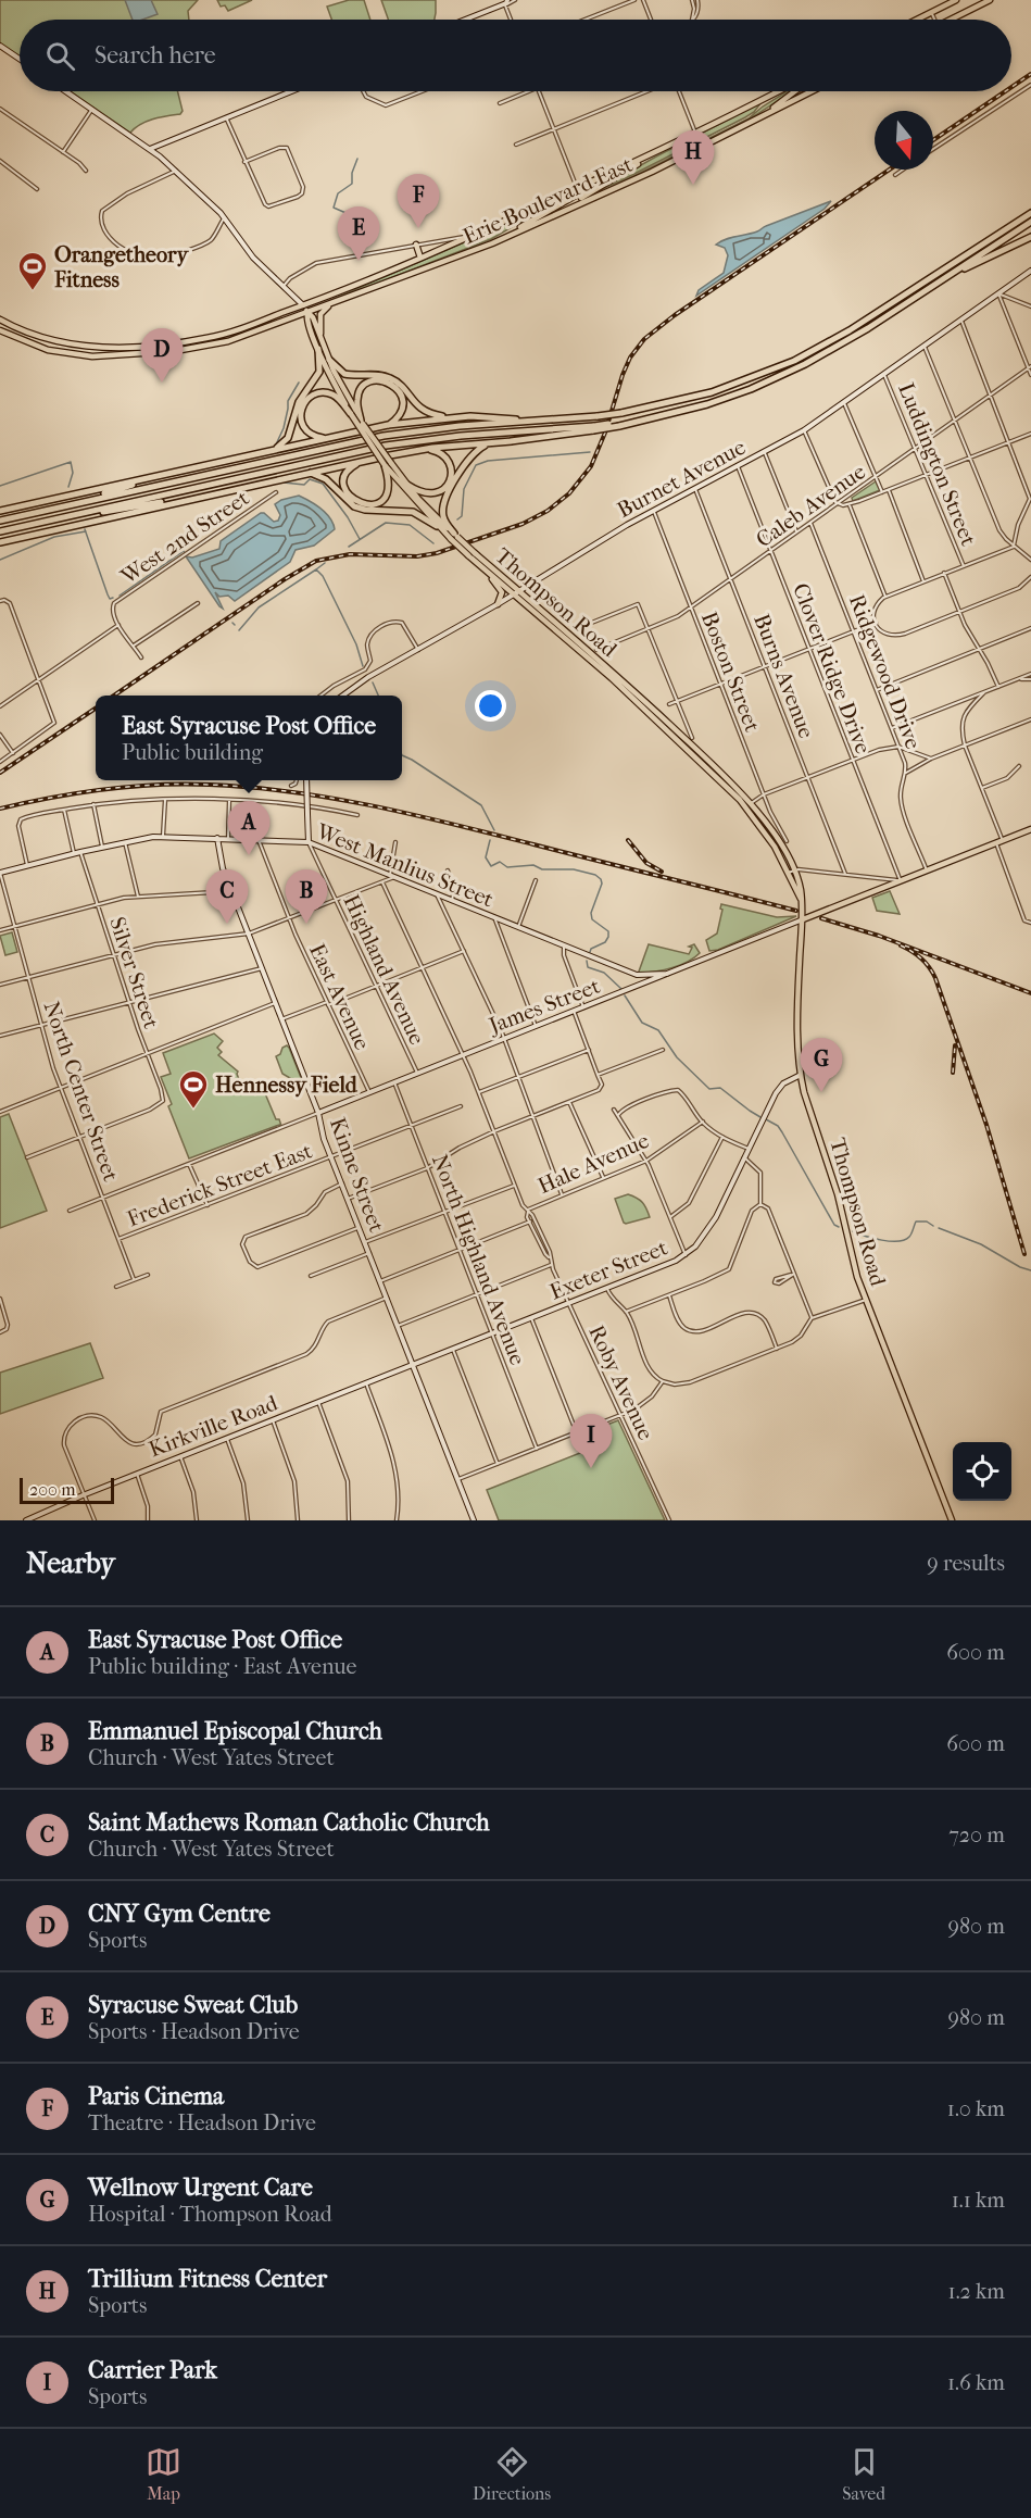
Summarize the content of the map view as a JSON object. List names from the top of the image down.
{
  "streets": {
    "main road": ["Erie Boulevard East", "Thompson Road", "James Street"],
    "street": [
      "Luddington Street",
      "Burnet Avenue",
      "Caleb Avenue",
      "West 2nd Street",
      "Clover Ridge Drive",
      "Boston Street",
      "Ridgewood Drive",
      "Burns Avenue",
      "West Manlius Street",
      "Highland Avenue",
      "Silver Street",
      "East Avenue",
      "North Center Street",
      "Hale Avenue",
      "Kinne Street",
      "Frederick Street East",
      "North Highland Avenue",
      "Exeter Street",
      "Roby Avenue",
      "Kirkville Road"
    ]
  },
  "crossings": [
    ["Erie Boulevard East", "Thompson Road"],
    ["Luddington Street", "Burnet Avenue"],
    ["Luddington Street", "Caleb Avenue"],
    ["Burnet Avenue", "Thompson Road"],
    ["Burnet Avenue", "Clover Ridge Drive"],
    ["Burnet Avenue", "Boston Street"],
    ["Burnet Avenue", "Burns Avenue"],
    ["Caleb Avenue", "Clover Ridge Drive"],
    ["Caleb Avenue", "Boston Street"],
    ["Caleb Avenue", "Ridgewood Drive"],
    ["Caleb Avenue", "Burns Avenue"],
    ["Thompson Road", "James Street"],
    ["Thompson Road", "Exeter Street"],
    ["Clover Ridge Drive", "James Street"],
    ["Ridgewood Drive", "James Street"],
    ["West Manlius Street", "Highland Avenue"],
    ["West Manlius Street", "Silver Street"],
    ["West Manlius Street", "East Avenue"],
    ["West Manlius Street", "James Street"],
    ["West Manlius Street", "North Center Street"],
    ["West Manlius Street", "Kinne Street"],
    ["Highland Avenue", "James Street"],
    ["Silver Street", "North Center Street"],
    ["East Avenue", "James Street"],
    ["James Street", "North Center Street"],
    ["James Street", "Kinne Street"],
    ["James Street", "North Highland Avenue"],
    ["James Street", "Roby Avenue"],
    ["North Center Street", "Frederick Street East"],
    ["Hale Avenue", "Roby Avenue"],
    ["Kinne Street", "Frederick Street East"],
    ["Kinne Street", "Exeter Street"],
    ["Kinne Street", "Kirkville Road"],
    ["Frederick Street East", "North Highland Avenue"],
    ["North Highland Avenue", "Exeter Street"],
    ["Exeter Street", "Roby Avenue"],
    ["Exeter Street", "Kirkville Road"]
  ],
  "places": {
    "sports": ["Orangetheory Fitness", "Hennessy Field"]
  },
  "scale_bar": "200 m",
  "north": "bottom",
  "page": {
    "search": "Search here",
    "pins": [
      "H",
      "F",
      "E",
      "D",
      "A",
      "B",
      "C",
      "G",
      "I"
    ],
    "popup": ["East Syracuse Post Office", "Public building"],
    "scale": "200 m",
    "heading": ["Nearby", "9 results"],
    "list": [
      {
        "mark": "A",
        "name": "East Syracuse Post Office",
        "note": "Public building · East Avenue",
        "value": "600 m"
      },
      {
        "mark": "B",
        "name": "Emmanuel Episcopal Church",
        "note": "Church · West Yates Street",
        "value": "600 m"
      },
      {
        "mark": "C",
        "name": "Saint Mathews Roman Catholic Church",
        "note": "Church · West Yates Street",
        "value": "720 m"
      },
      {
        "mark": "D",
        "name": "CNY Gym Centre",
        "note": "Sports",
        "value": "980 m"
      },
      {
        "mark": "E",
        "name": "Syracuse Sweat Club",
        "note": "Sports · Headson Drive",
        "value": "980 m"
      },
      {
        "mark": "F",
        "name": "Paris Cinema",
        "note": "Theatre · Headson Drive",
        "value": "1.0 km"
      },
      {
        "mark": "G",
        "name": "Wellnow Urgent Care",
        "note": "Hospital · Thompson Road",
        "value": "1.1 km"
      },
      {
        "mark": "H",
        "name": "Trillium Fitness Center",
        "note": "Sports",
        "value": "1.2 km"
      },
      {
        "mark": "I",
        "name": "Carrier Park",
        "note": "Sports",
        "value": "1.6 km"
      }
    ],
    "nav": ["Map", "Directions", "Saved"]
  }
}
